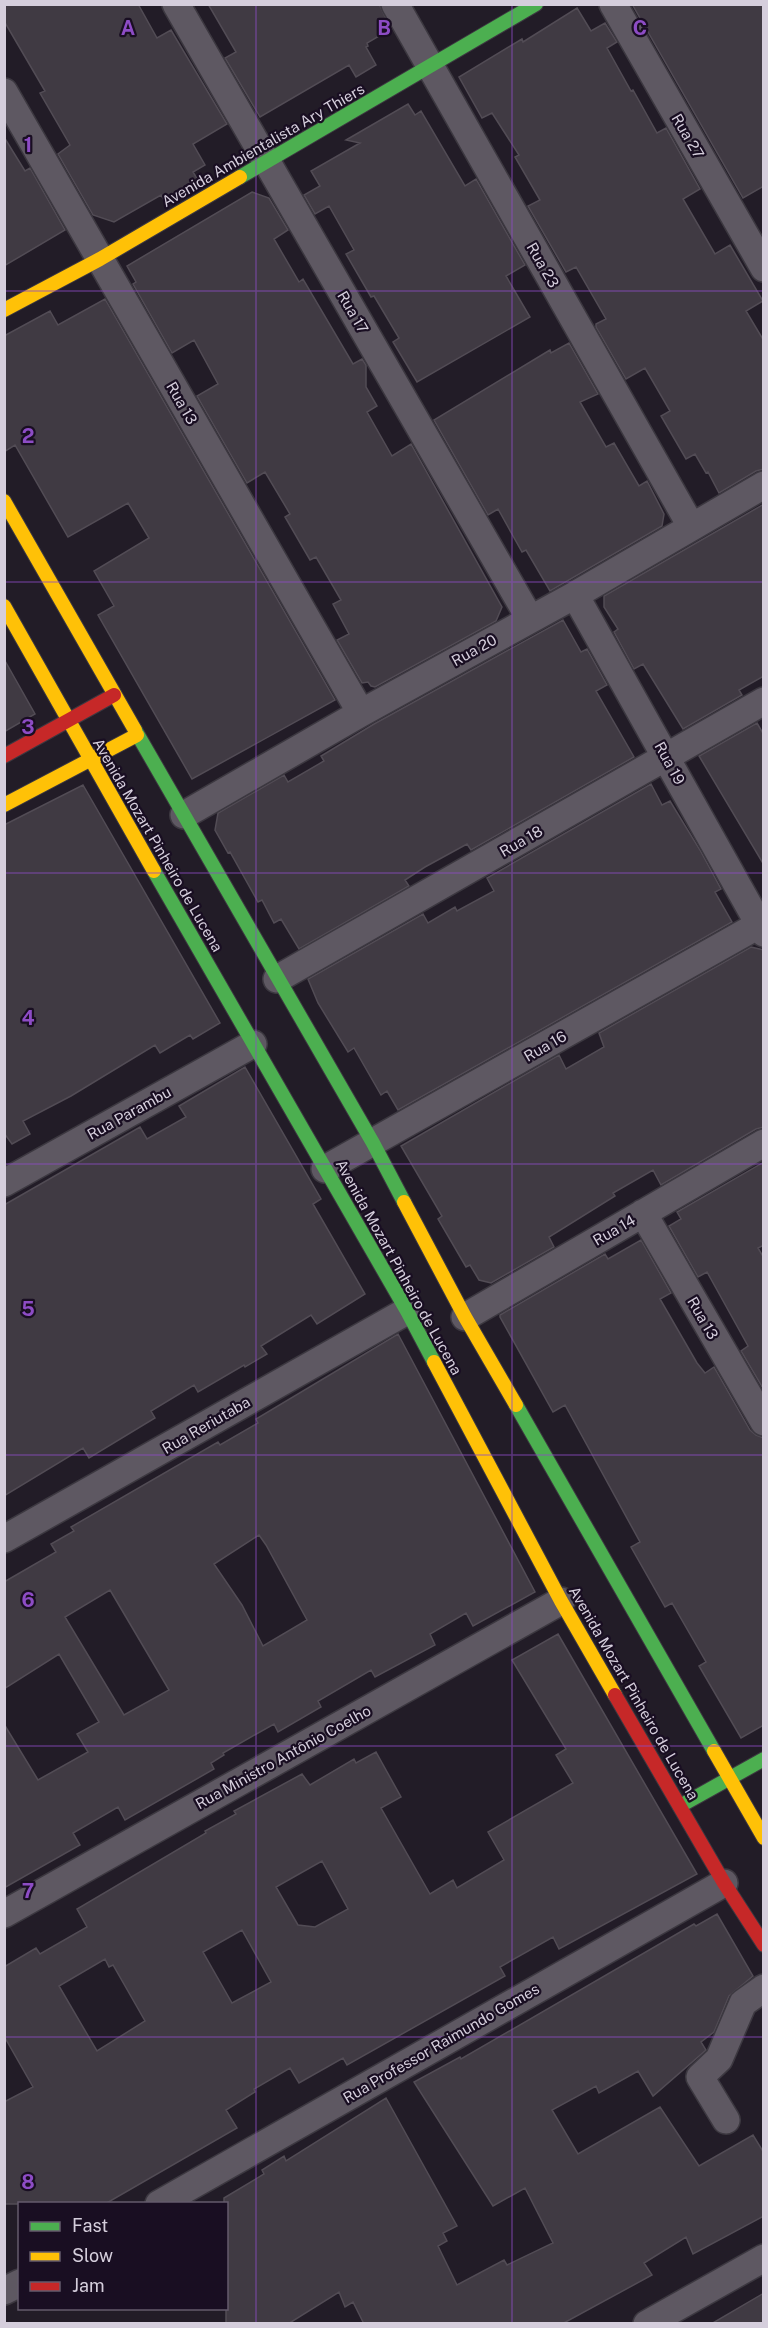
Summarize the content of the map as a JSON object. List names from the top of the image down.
{
  "streets": {
    "main road": ["Avenida Ambientalista Ary Thiers", "Avenida Mozart Pinheiro de Lucena"],
    "street": [
      "Rua 27",
      "Rua 23",
      "Rua 17",
      "Rua 13",
      "Rua 20",
      "Rua 19",
      "Rua 18",
      "Rua 16",
      "Rua Parambu",
      "Rua 14",
      "Rua Reriutaba",
      "Rua Ministro Antônio Coelho",
      "Rua Professor Raimundo Gomes"
    ]
  },
  "crossings": [
    ["Avenida Ambientalista Ary Thiers", "Rua 23"],
    ["Avenida Ambientalista Ary Thiers", "Rua 17"],
    ["Avenida Ambientalista Ary Thiers", "Rua 13"],
    ["Rua 23", "Rua 20"],
    ["Rua 17", "Rua 20"],
    ["Rua 13", "Rua 20"],
    ["Rua 13", "Rua 14"],
    ["Rua 20", "Rua 19"],
    ["Rua 19", "Rua 18"],
    ["Rua 19", "Rua 16"],
    ["Avenida Mozart Pinheiro de Lucena", "Rua 16"],
    ["Avenida Mozart Pinheiro de Lucena", "Rua Parambu"],
    ["Avenida Mozart Pinheiro de Lucena", "Rua Reriutaba"],
    ["Avenida Mozart Pinheiro de Lucena", "Rua Ministro Antônio Coelho"],
    ["Avenida Mozart Pinheiro de Lucena", "Rua Professor Raimundo Gomes"]
  ],
  "legend": ["Fast", "Slow", "Jam"],
  "grid": {
    "columns": ["A", "B", "C"],
    "rows": [
      "1",
      "2",
      "3",
      "4",
      "5",
      "6",
      "7",
      "8"
    ]
  }
}
